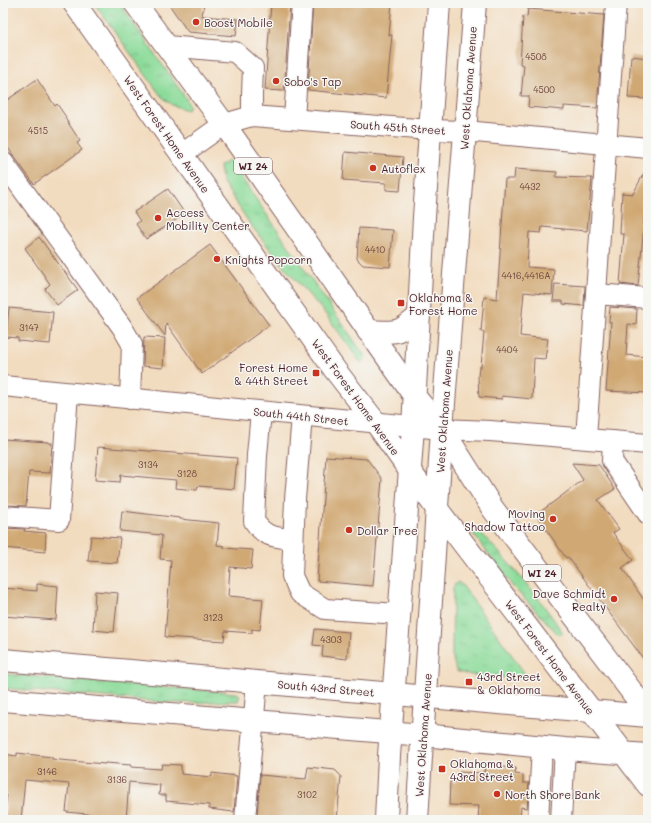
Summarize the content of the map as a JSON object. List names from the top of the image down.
{
  "streets": {
    "main road": [
      "West Oklahoma Avenue",
      "West Forest Home Avenue",
      "WI 24",
      "South 43rd Street"
    ],
    "street": ["South 45th Street", "South 44th Street"]
  },
  "crossings": [
    ["West Oklahoma Avenue", "South 45th Street"],
    ["West Oklahoma Avenue", "West Forest Home Avenue"],
    ["West Oklahoma Avenue", "WI 24"],
    ["West Oklahoma Avenue", "South 44th Street"],
    ["West Oklahoma Avenue", "South 43rd Street"],
    ["South 45th Street", "West Forest Home Avenue"],
    ["South 45th Street", "WI 24"],
    ["West Forest Home Avenue", "South 44th Street"],
    ["West Forest Home Avenue", "South 43rd Street"],
    ["WI 24", "South 44th Street"]
  ],
  "places": {
    "other": [
      "Boost Mobile",
      "Sobo's Tap",
      "Autoflex",
      "Access Mobility Center",
      "Knights Popcorn",
      "Moving Shadow Tattoo",
      "Dollar Tree",
      "Dave Schmidt Realty",
      "North Shore Bank"
    ],
    "transit": [
      "Oklahoma & Forest Home",
      "Forest Home & 44th Street",
      "43rd Street & Oklahoma",
      "Oklahoma & 43rd Street"
    ]
  },
  "house_numbers": [
    "4508",
    "4500",
    "4515",
    "4432",
    "4410",
    "4416,4416A",
    "3147",
    "4404",
    "3134",
    "3128",
    "3123",
    "4303",
    "3146",
    "3136",
    "3102"
  ]
}
